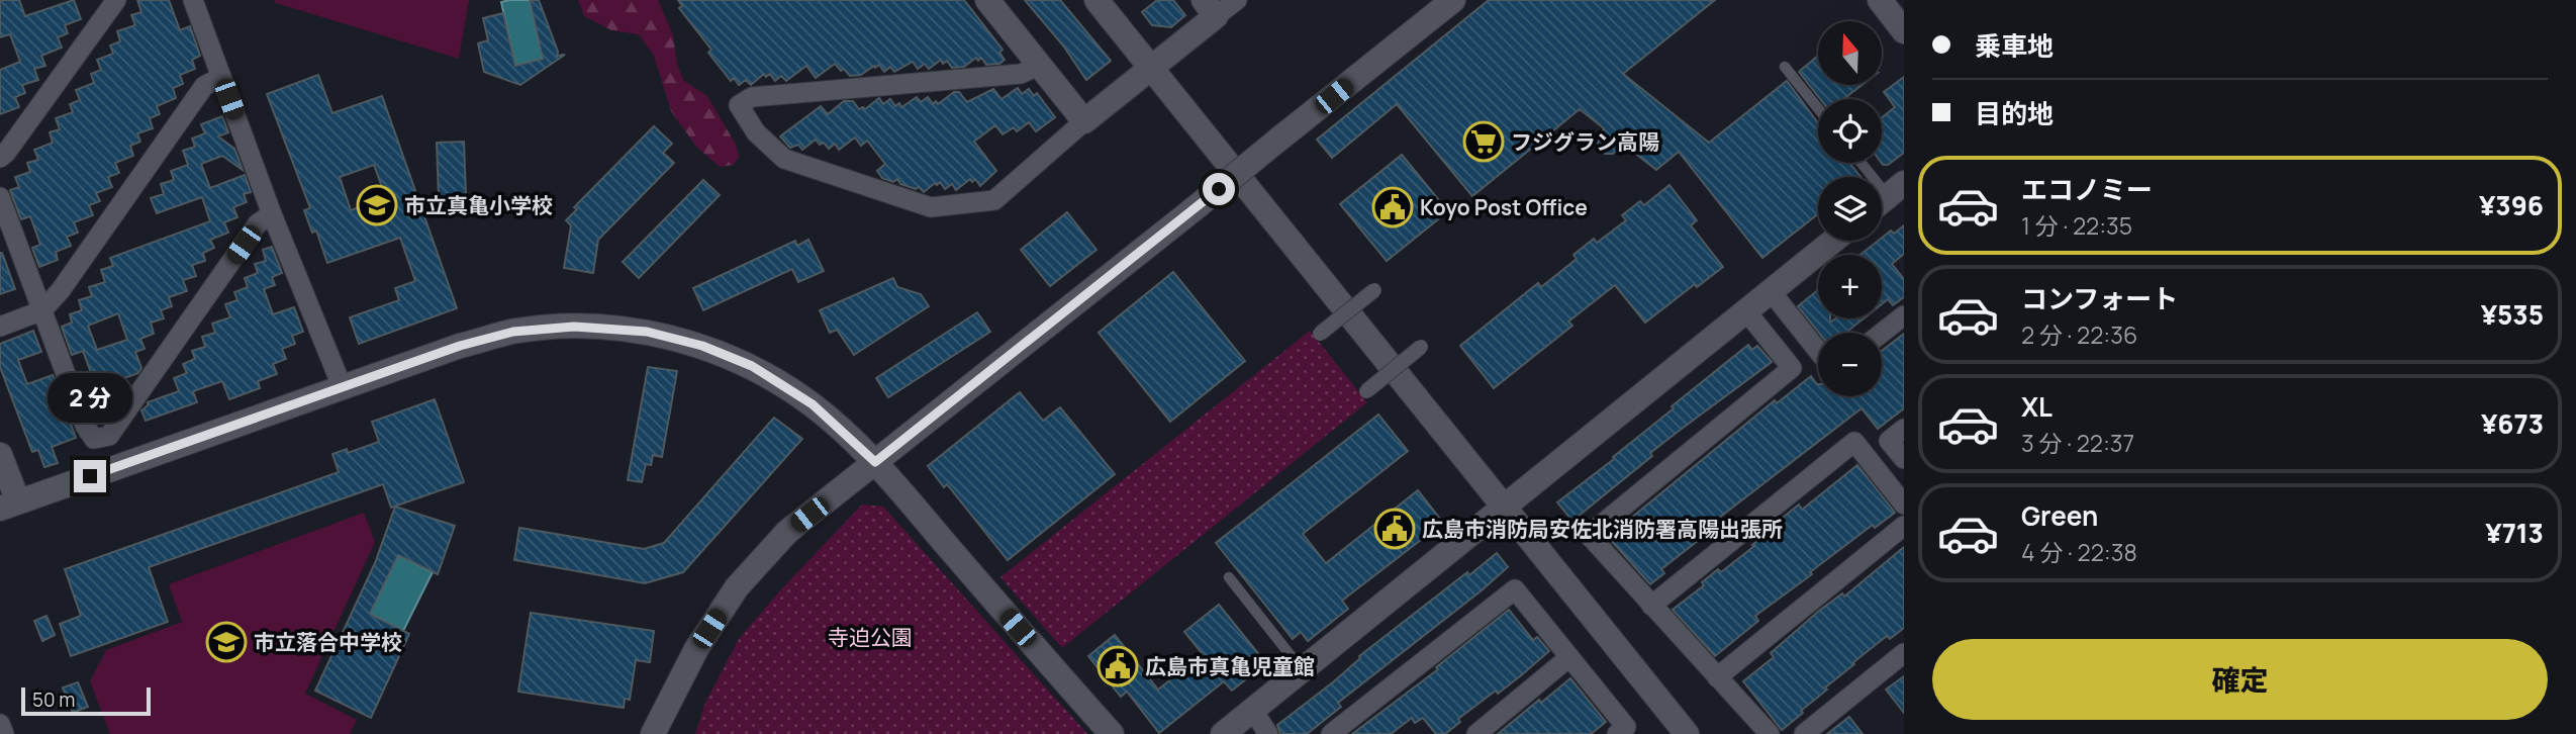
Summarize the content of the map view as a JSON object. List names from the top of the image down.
{
  "parks": ["寺迫公園"],
  "places": {
    "supermarket": ["フジグラン高陽"],
    "school or university": ["市立真亀小学校", "市立落合中学校"],
    "public building": ["Koyo Post Office", "広島市消防局安佐北消防署高陽出張所", "広島市真亀児童館"]
  },
  "scale_bar": "50 m",
  "north": "top",
  "page": {
    "banner": ["乗車地", "目的地"],
    "map_buttons": ["+", "−"],
    "list": [
      {
        "name": "エコノミー",
        "note": "1 分 · 22:35",
        "value": "¥396"
      },
      {
        "name": "コンフォート",
        "note": "2 分 · 22:36",
        "value": "¥535"
      },
      {
        "name": "XL",
        "note": "3 分 · 22:37",
        "value": "¥673"
      },
      {
        "name": "Green",
        "note": "4 分 · 22:38",
        "value": "¥713"
      }
    ],
    "bubble": "2 分",
    "buttons": "確定",
    "scale": "50 m"
  }
}
